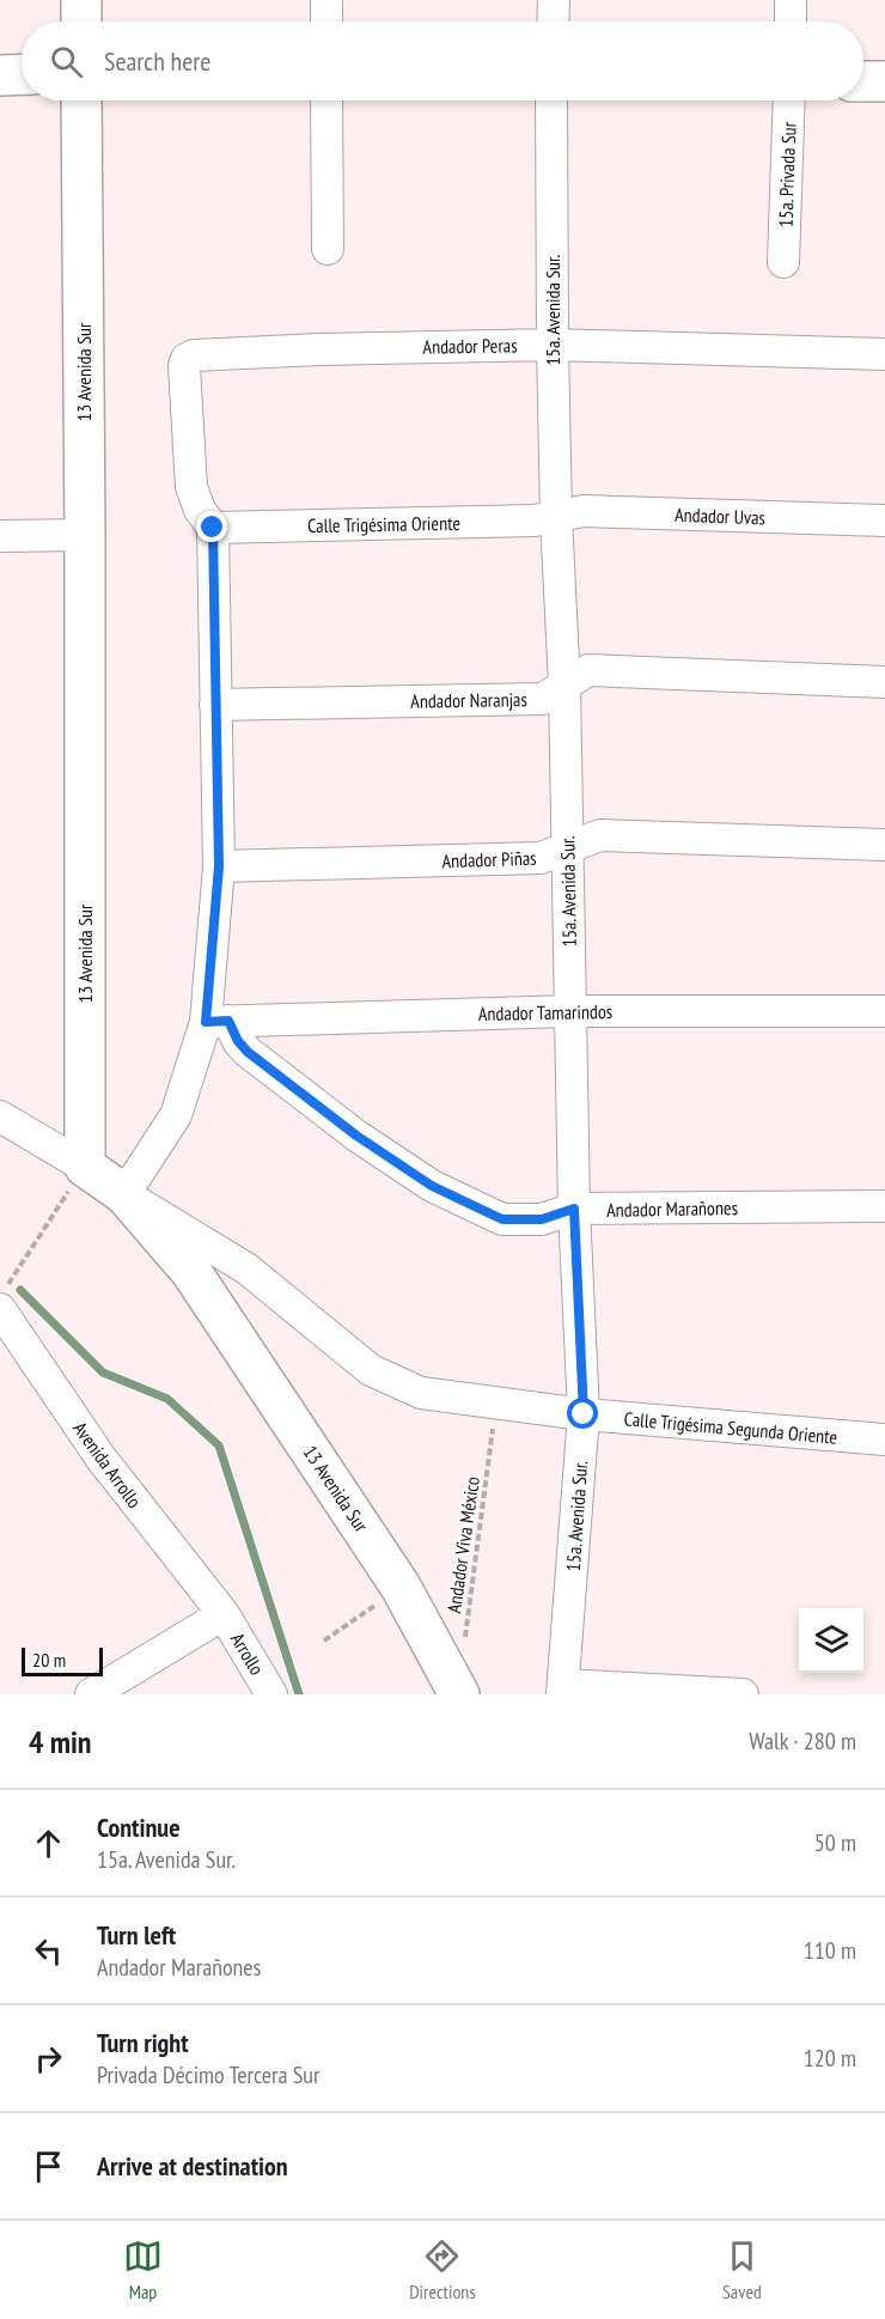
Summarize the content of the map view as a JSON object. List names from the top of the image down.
{
  "streets": {
    "street": [
      "15a. Privada Sur",
      "15a. Avenida Sur.",
      "Andador Peras",
      "13 Avenida Sur",
      "Andador Uvas",
      "Calle Trigésima Oriente",
      "Andador Naranjas",
      "Andador Piñas",
      "Andador Tamarindos",
      "Andador Marañones",
      "Calle Trigésima Segunda Oriente",
      "Avenida Arrollo",
      "Arrollo"
    ],
    "path": ["Andador Viva México"]
  },
  "crossings": [
    ["15a. Avenida Sur.", "Andador Peras"],
    ["15a. Avenida Sur.", "Andador Uvas"],
    ["15a. Avenida Sur.", "Calle Trigésima Oriente"],
    ["15a. Avenida Sur.", "Andador Naranjas"],
    ["15a. Avenida Sur.", "Andador Piñas"],
    ["15a. Avenida Sur.", "Andador Tamarindos"],
    ["15a. Avenida Sur.", "Andador Marañones"],
    ["15a. Avenida Sur.", "Calle Trigésima Segunda Oriente"],
    ["Andador Peras", "Calle Trigésima Oriente"],
    ["13 Avenida Sur", "Calle Trigésima Segunda Oriente"],
    ["13 Avenida Sur", "Andador Viva México"],
    ["Andador Uvas", "Calle Trigésima Oriente"],
    ["Andador Tamarindos", "Andador Marañones"],
    ["Calle Trigésima Segunda Oriente", "Andador Viva México"],
    ["Avenida Arrollo", "Arrollo"]
  ],
  "scale_bar": "20 m",
  "page": {
    "search": "Search here",
    "scale": "20 m",
    "heading": ["4 min", "Walk · 280 m"],
    "list": [
      ["Continue", "15a. Avenida Sur.", "50 m"],
      ["Turn left", "Andador Marañones", "110 m"],
      ["Turn right", "Privada Décimo Tercera Sur", "120 m"],
      "Arrive at destination"
    ],
    "nav": ["Map", "Directions", "Saved"]
  }
}
